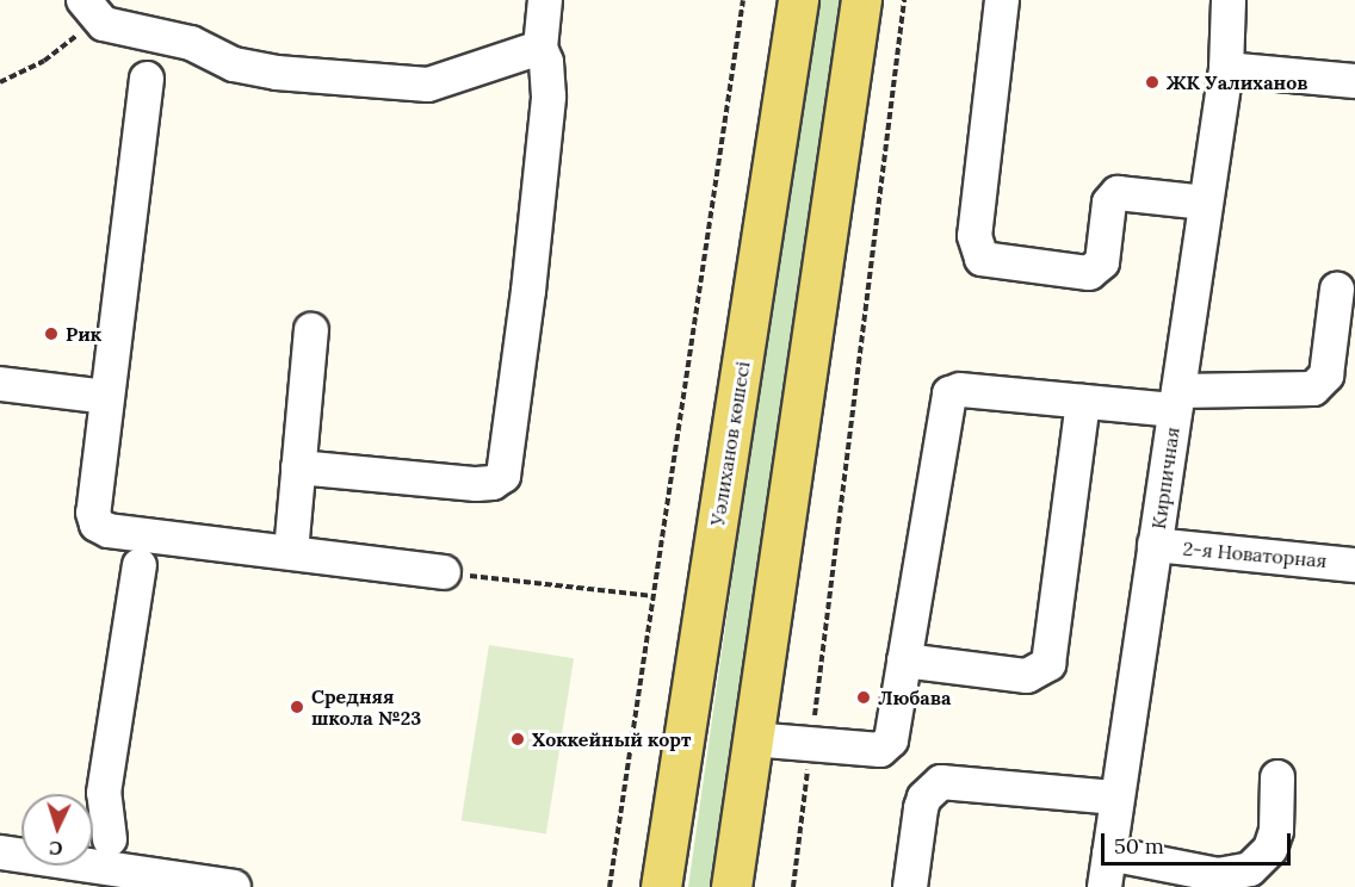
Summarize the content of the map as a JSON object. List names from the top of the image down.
{
  "streets": {
    "main road": ["Уәлиханов көшесі"],
    "street": ["Кирпичная", "2-я Новаторная"]
  },
  "crossings": [
    ["Кирпичная", "2-я Новаторная"]
  ],
  "places": [
    "ЖК Уалиханов",
    "Рик",
    "Любава",
    "Средняя школа №23",
    "Хоккейный корт"
  ],
  "scale_bar": "50 m",
  "north": "bottom"
}
